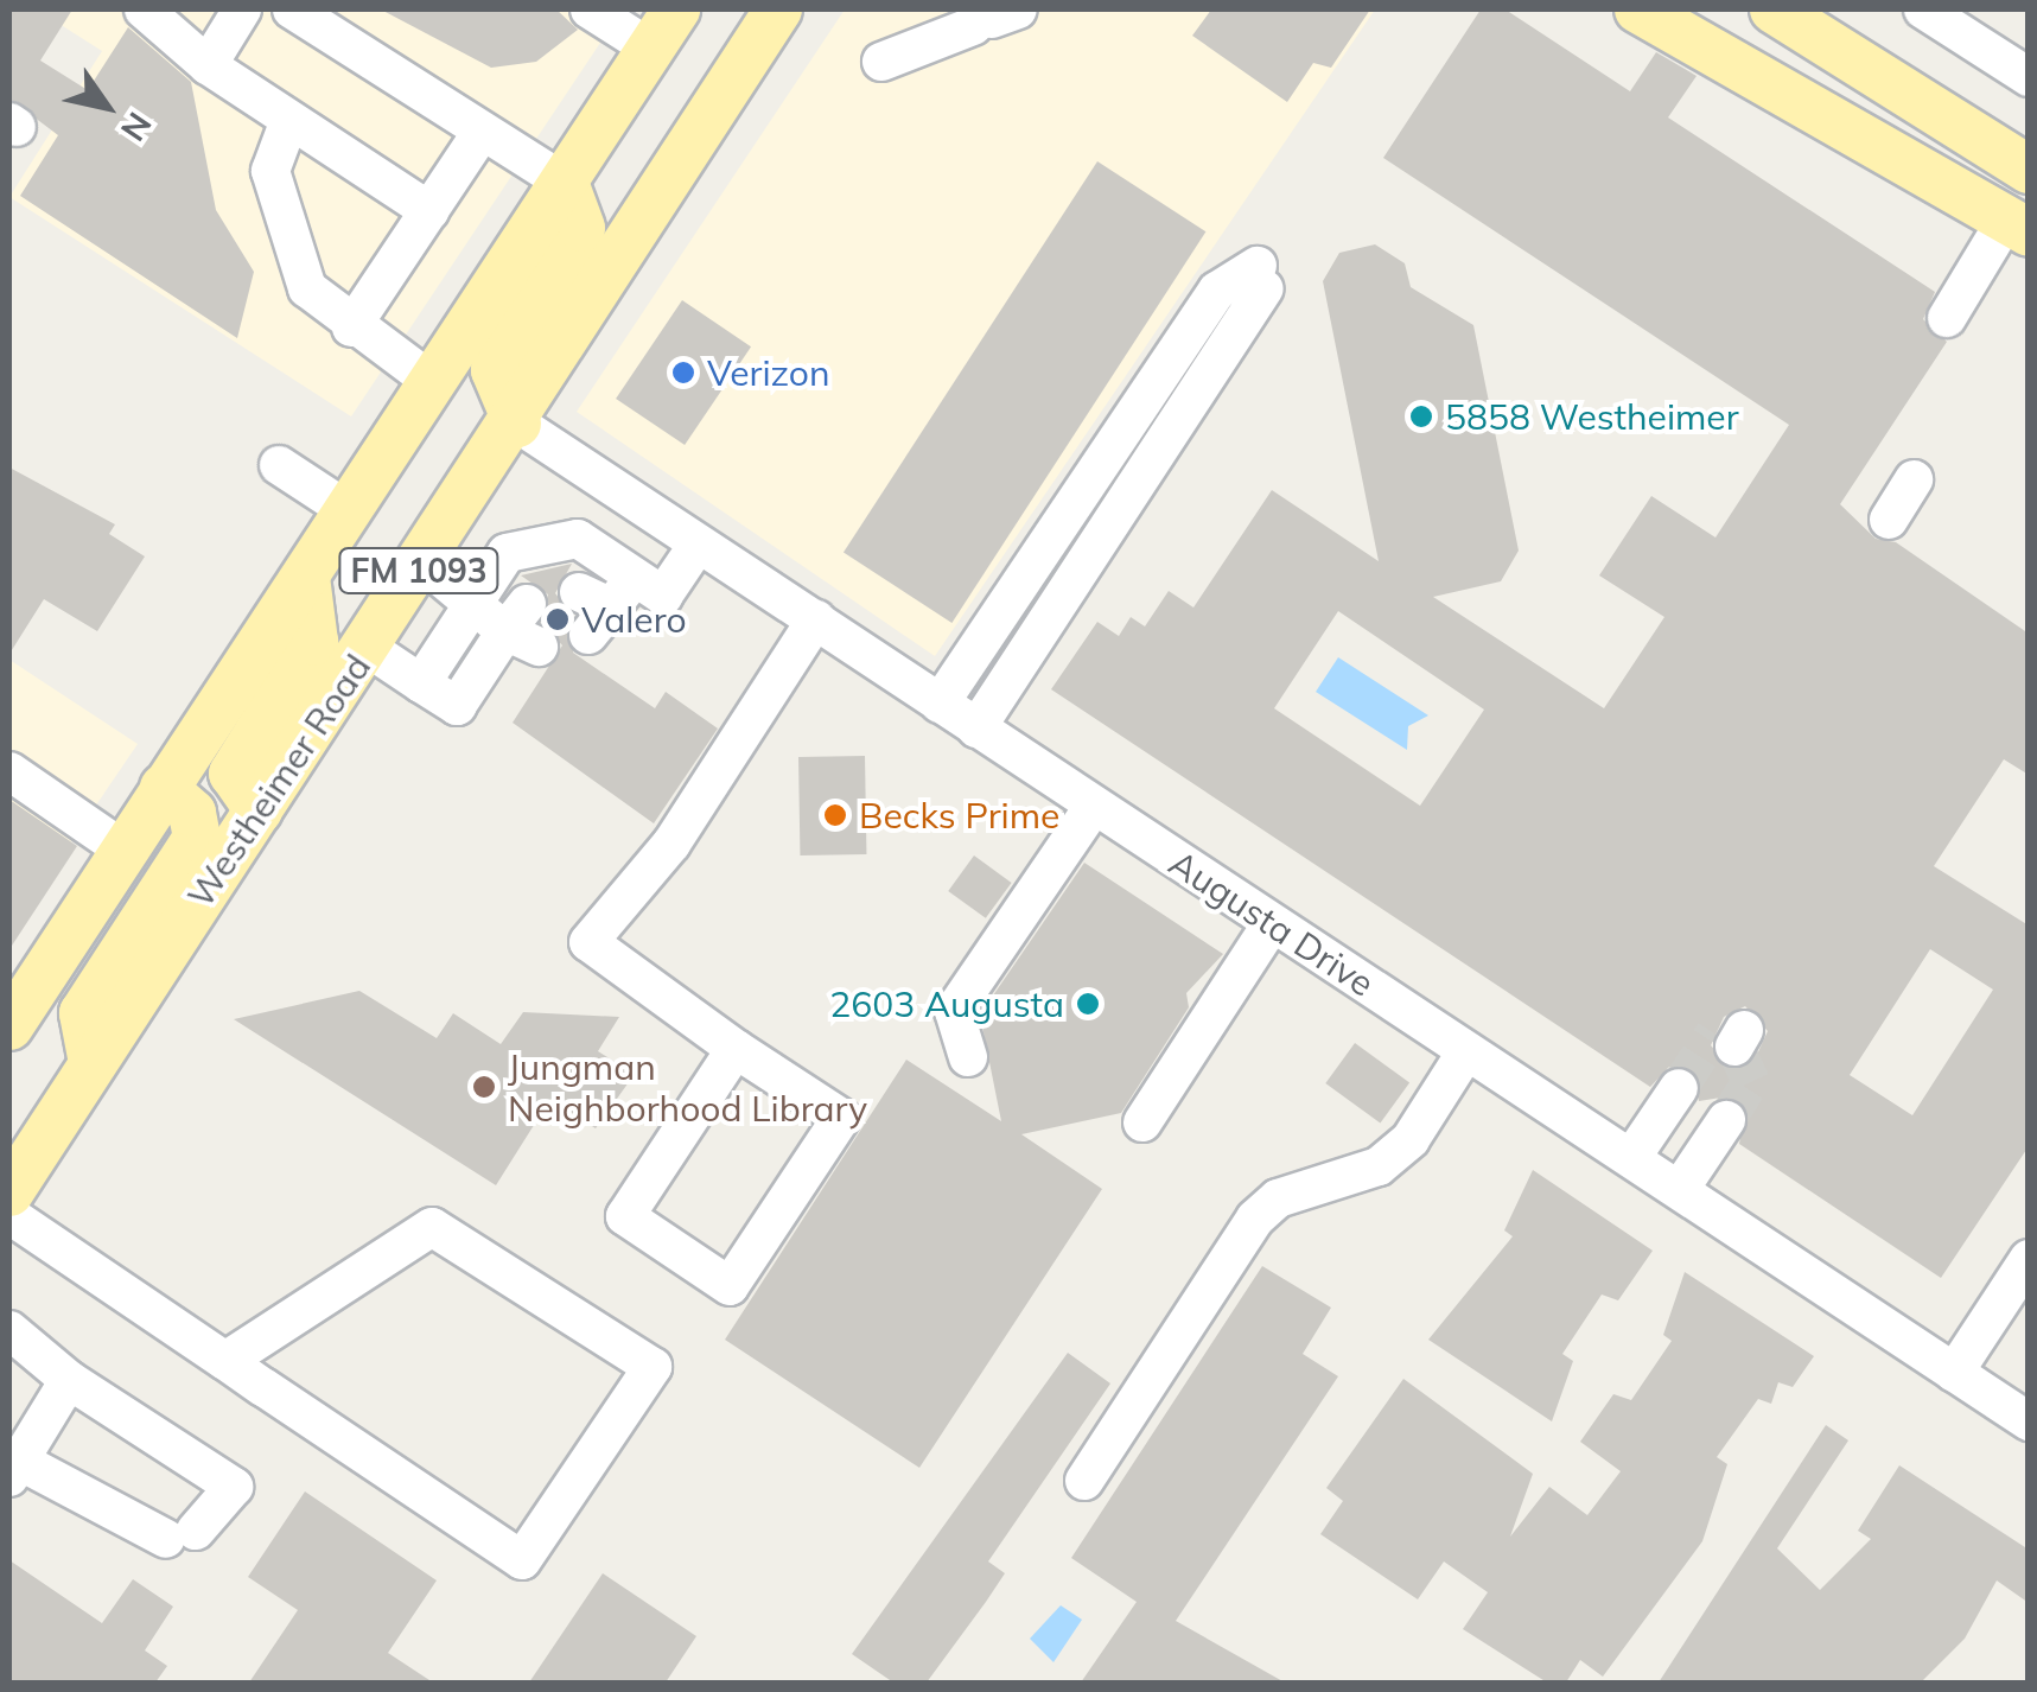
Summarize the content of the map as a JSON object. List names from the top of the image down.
{
  "streets": {
    "main road": ["FM 1093", "Westheimer Road"],
    "street": ["Augusta Drive"]
  },
  "crossings": [
    ["Westheimer Road", "Augusta Drive"]
  ],
  "places": [
    "Verizon",
    "5858 Westheimer",
    "Valero",
    "Becks Prime",
    "2603 Augusta",
    "Jungman Neighborhood Library"
  ],
  "north": "bottom right"
}
